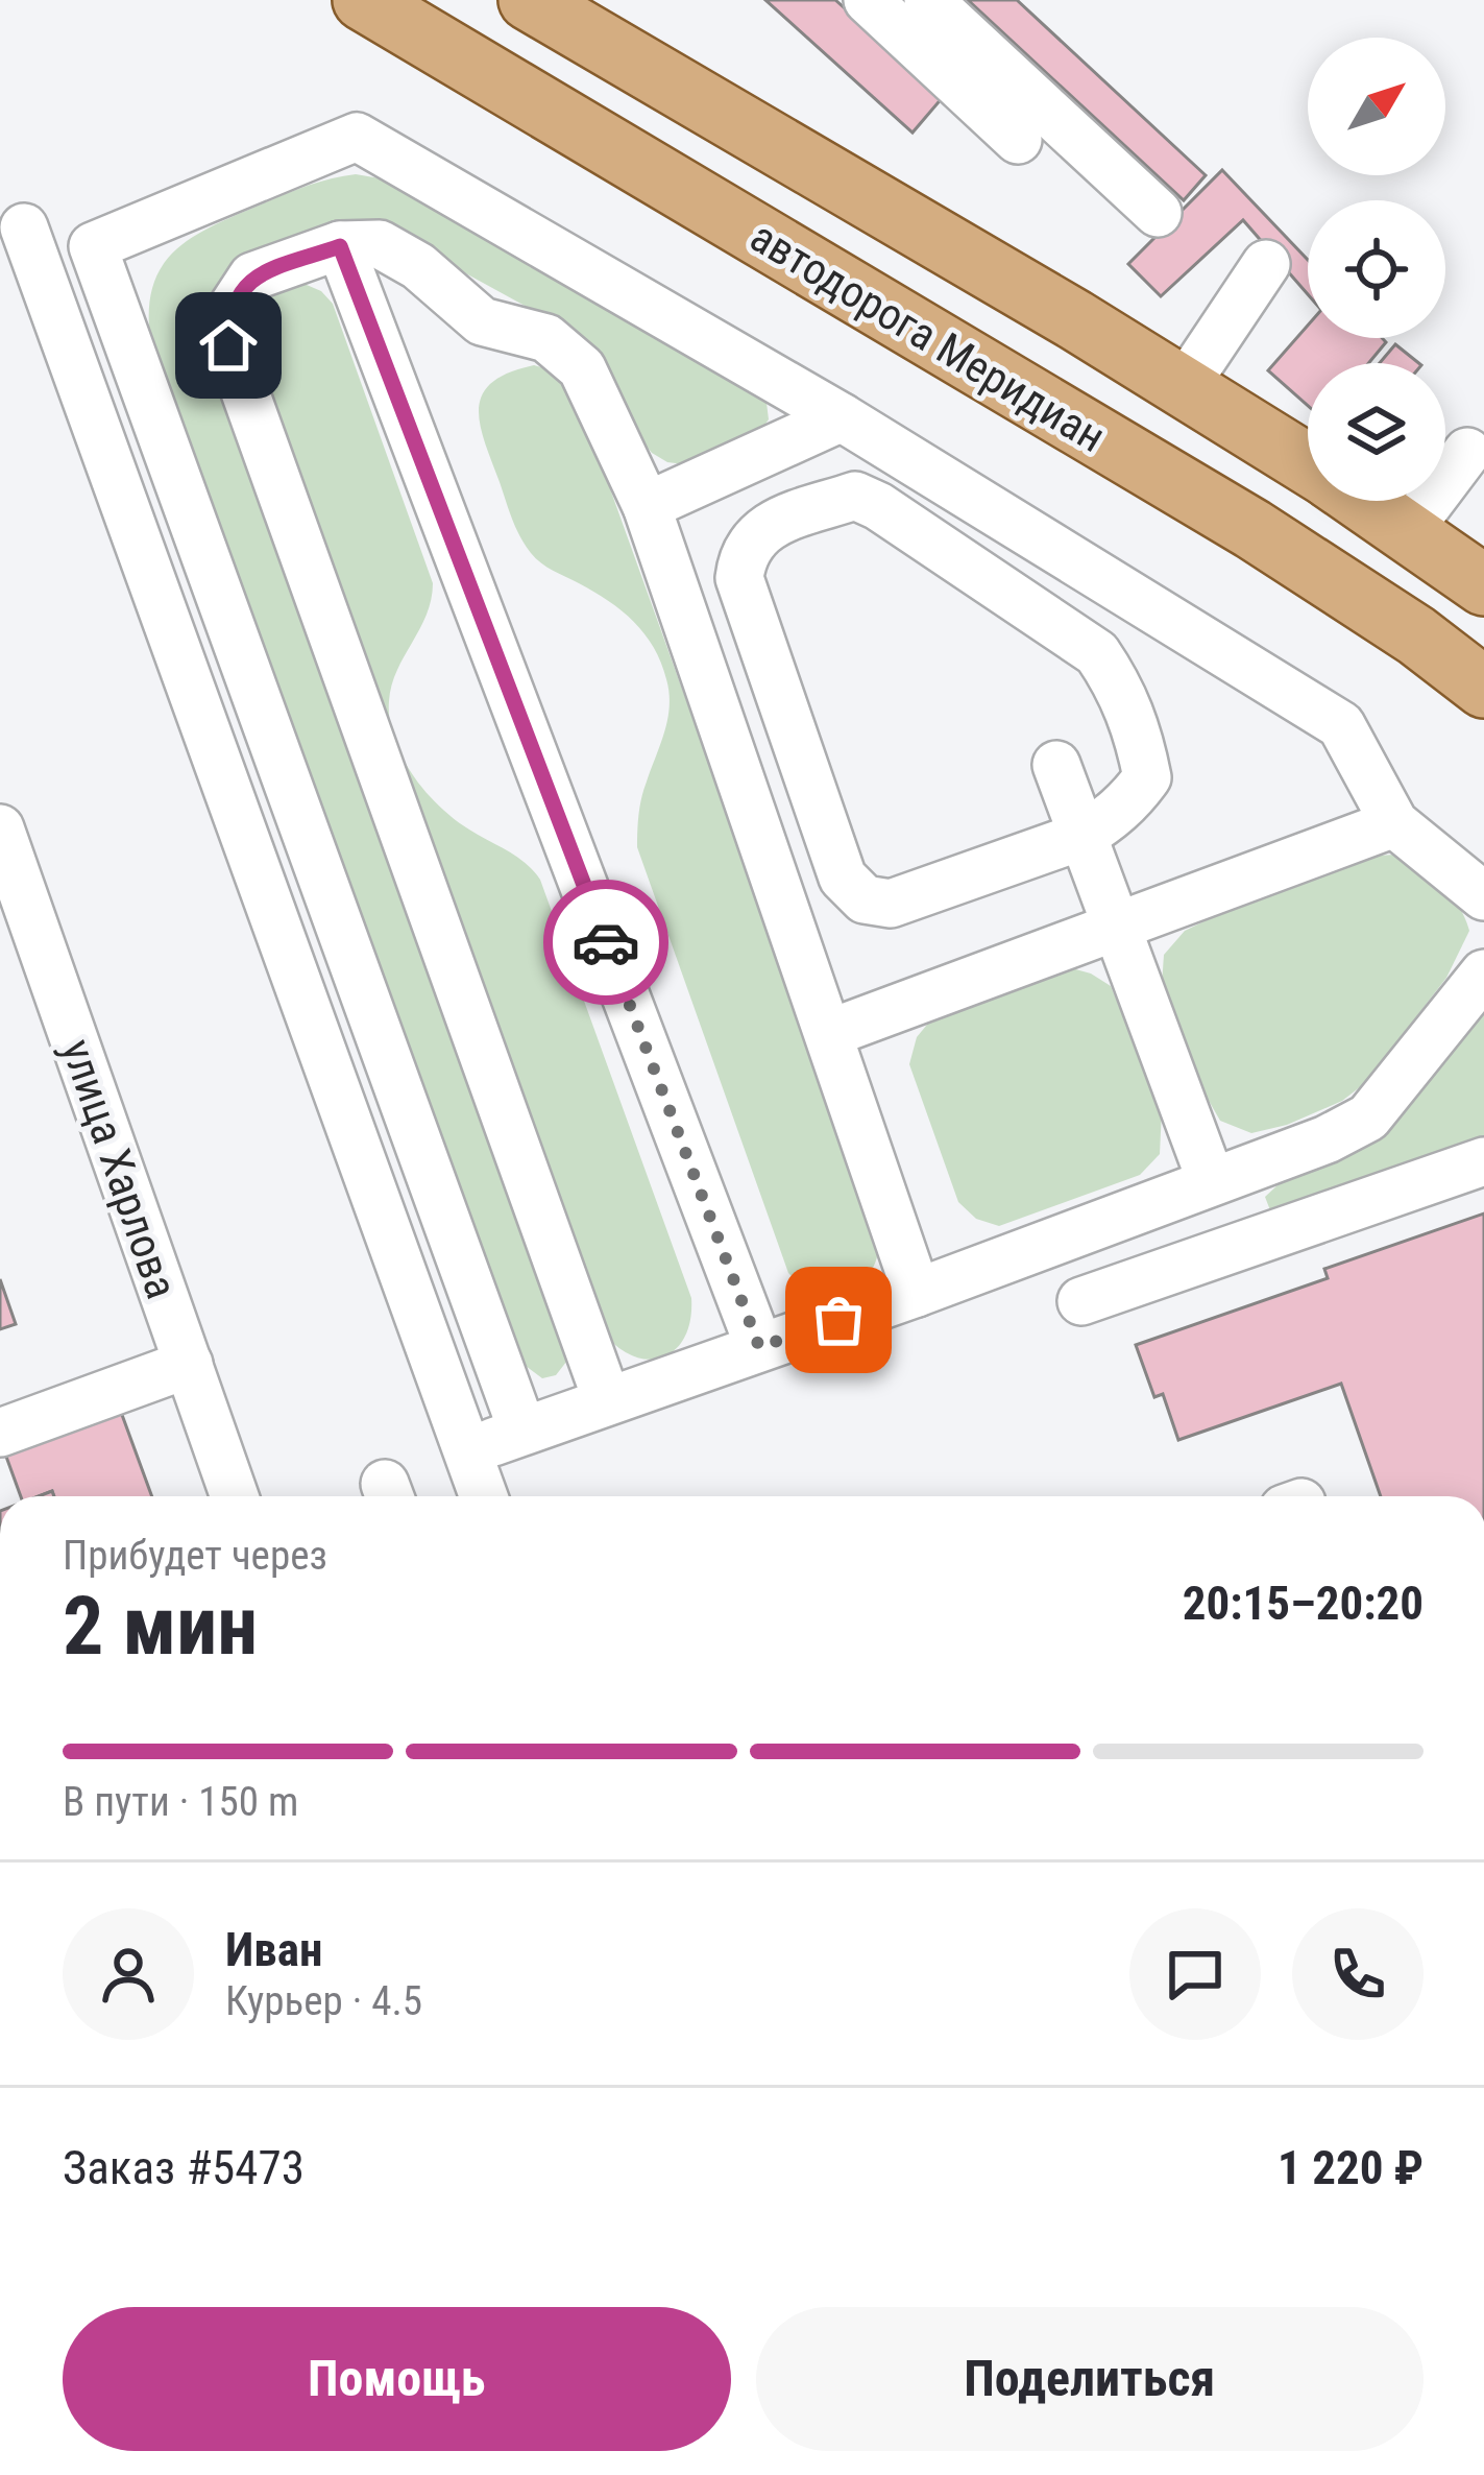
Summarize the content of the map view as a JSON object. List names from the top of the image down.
{
  "streets": {
    "main road": ["автодорога Меридиан"],
    "street": ["улица Харлова"]
  },
  "north": "top right",
  "page": {
    "heading": ["2 мин", "Прибудет через", "20:15–20:20"],
    "panel": [
      "Иван",
      "Курьер · 4.5",
      "Заказ #5473",
      "1 220 ₽"
    ],
    "bar": "В пути · 150 m",
    "buttons": ["Помощь", "Поделиться"]
  }
}
